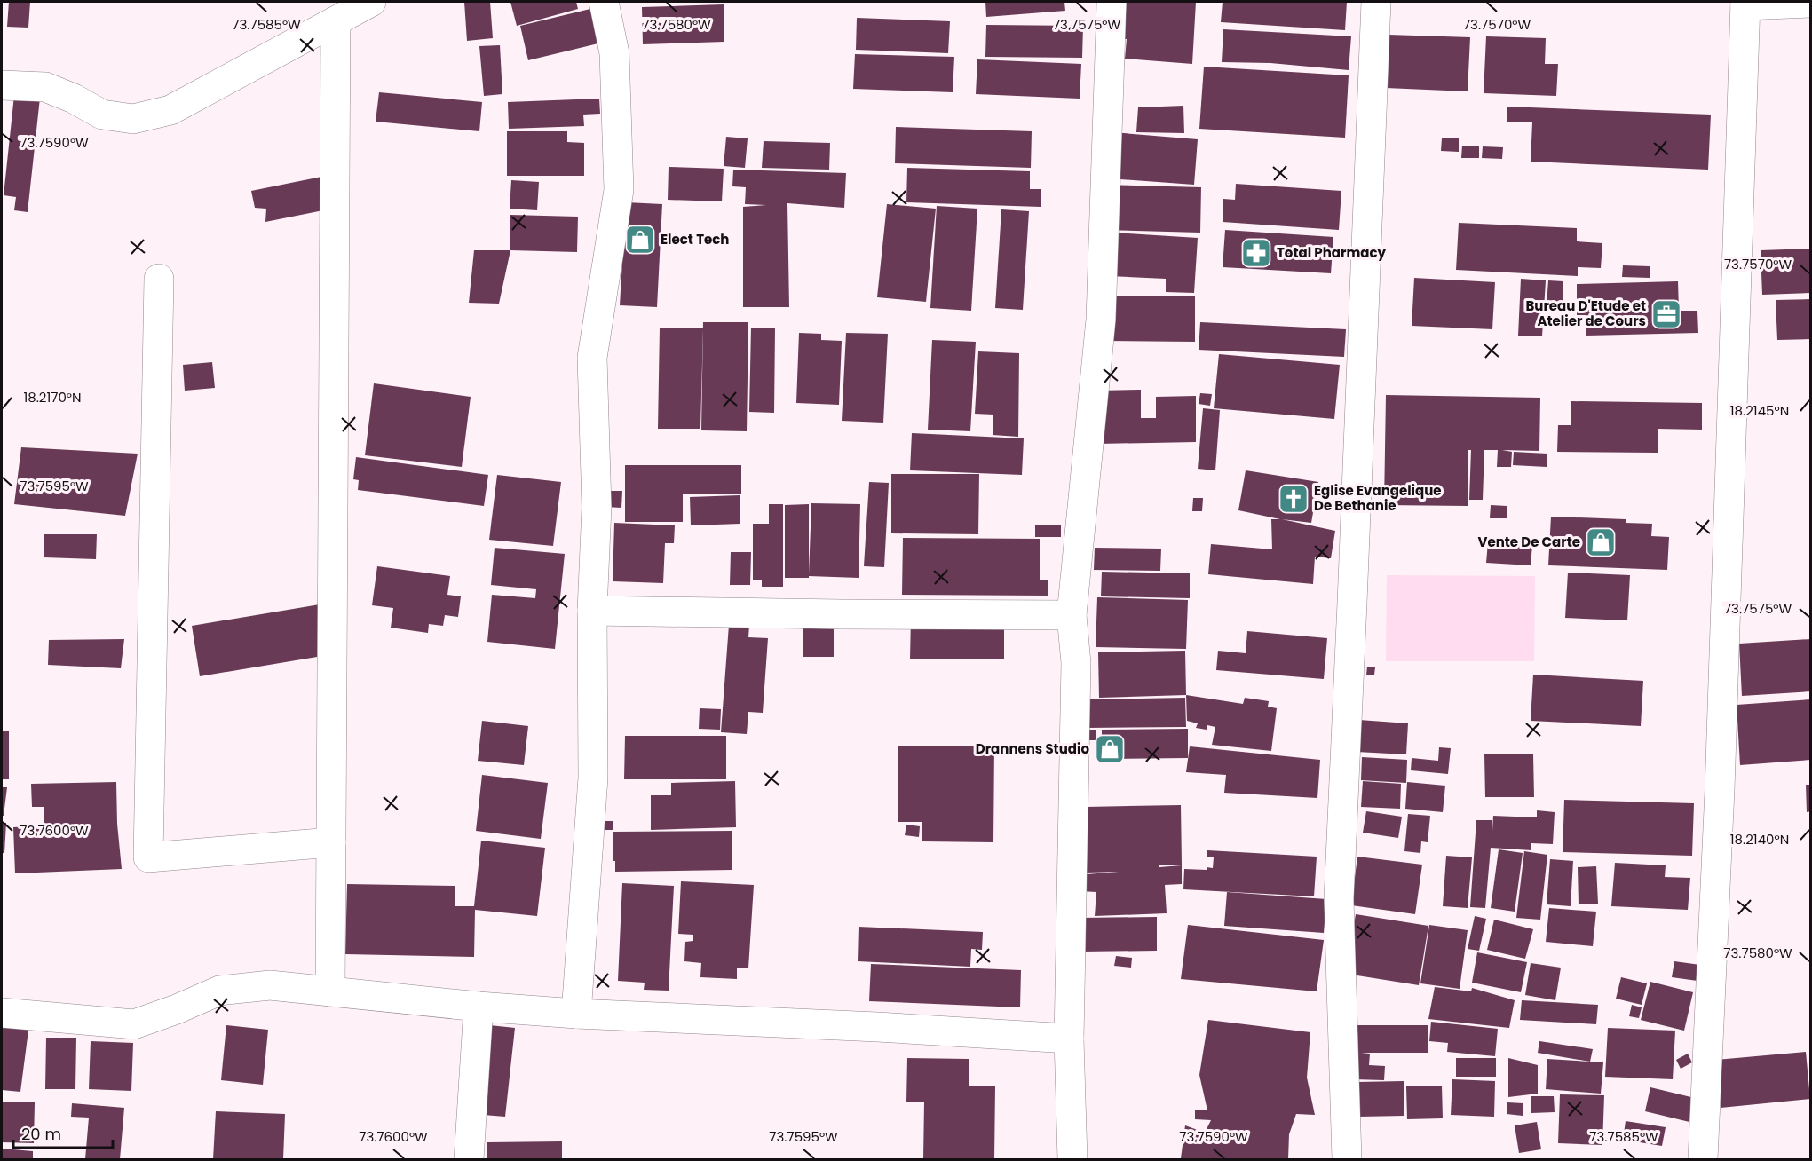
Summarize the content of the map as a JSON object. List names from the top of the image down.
{
  "places": {
    "shop": ["Elect Tech", "Vente De Carte", "Drannens Studio"],
    "pharmacy": ["Total Pharmacy"],
    "office": ["Bureau D'Etude et Atelier de Cours"],
    "church": ["Eglise Evangelique De Bethanie"]
  },
  "scale_bar": "20 m",
  "coordinates": [
    "73.7580°W",
    "73.7570°W",
    "73.7585°W",
    "73.7575°W",
    "73.7590°W",
    "18.2170°N",
    "18.2145°N",
    "73.7595°W",
    "73.7600°W",
    "18.2140°N"
  ]
}
